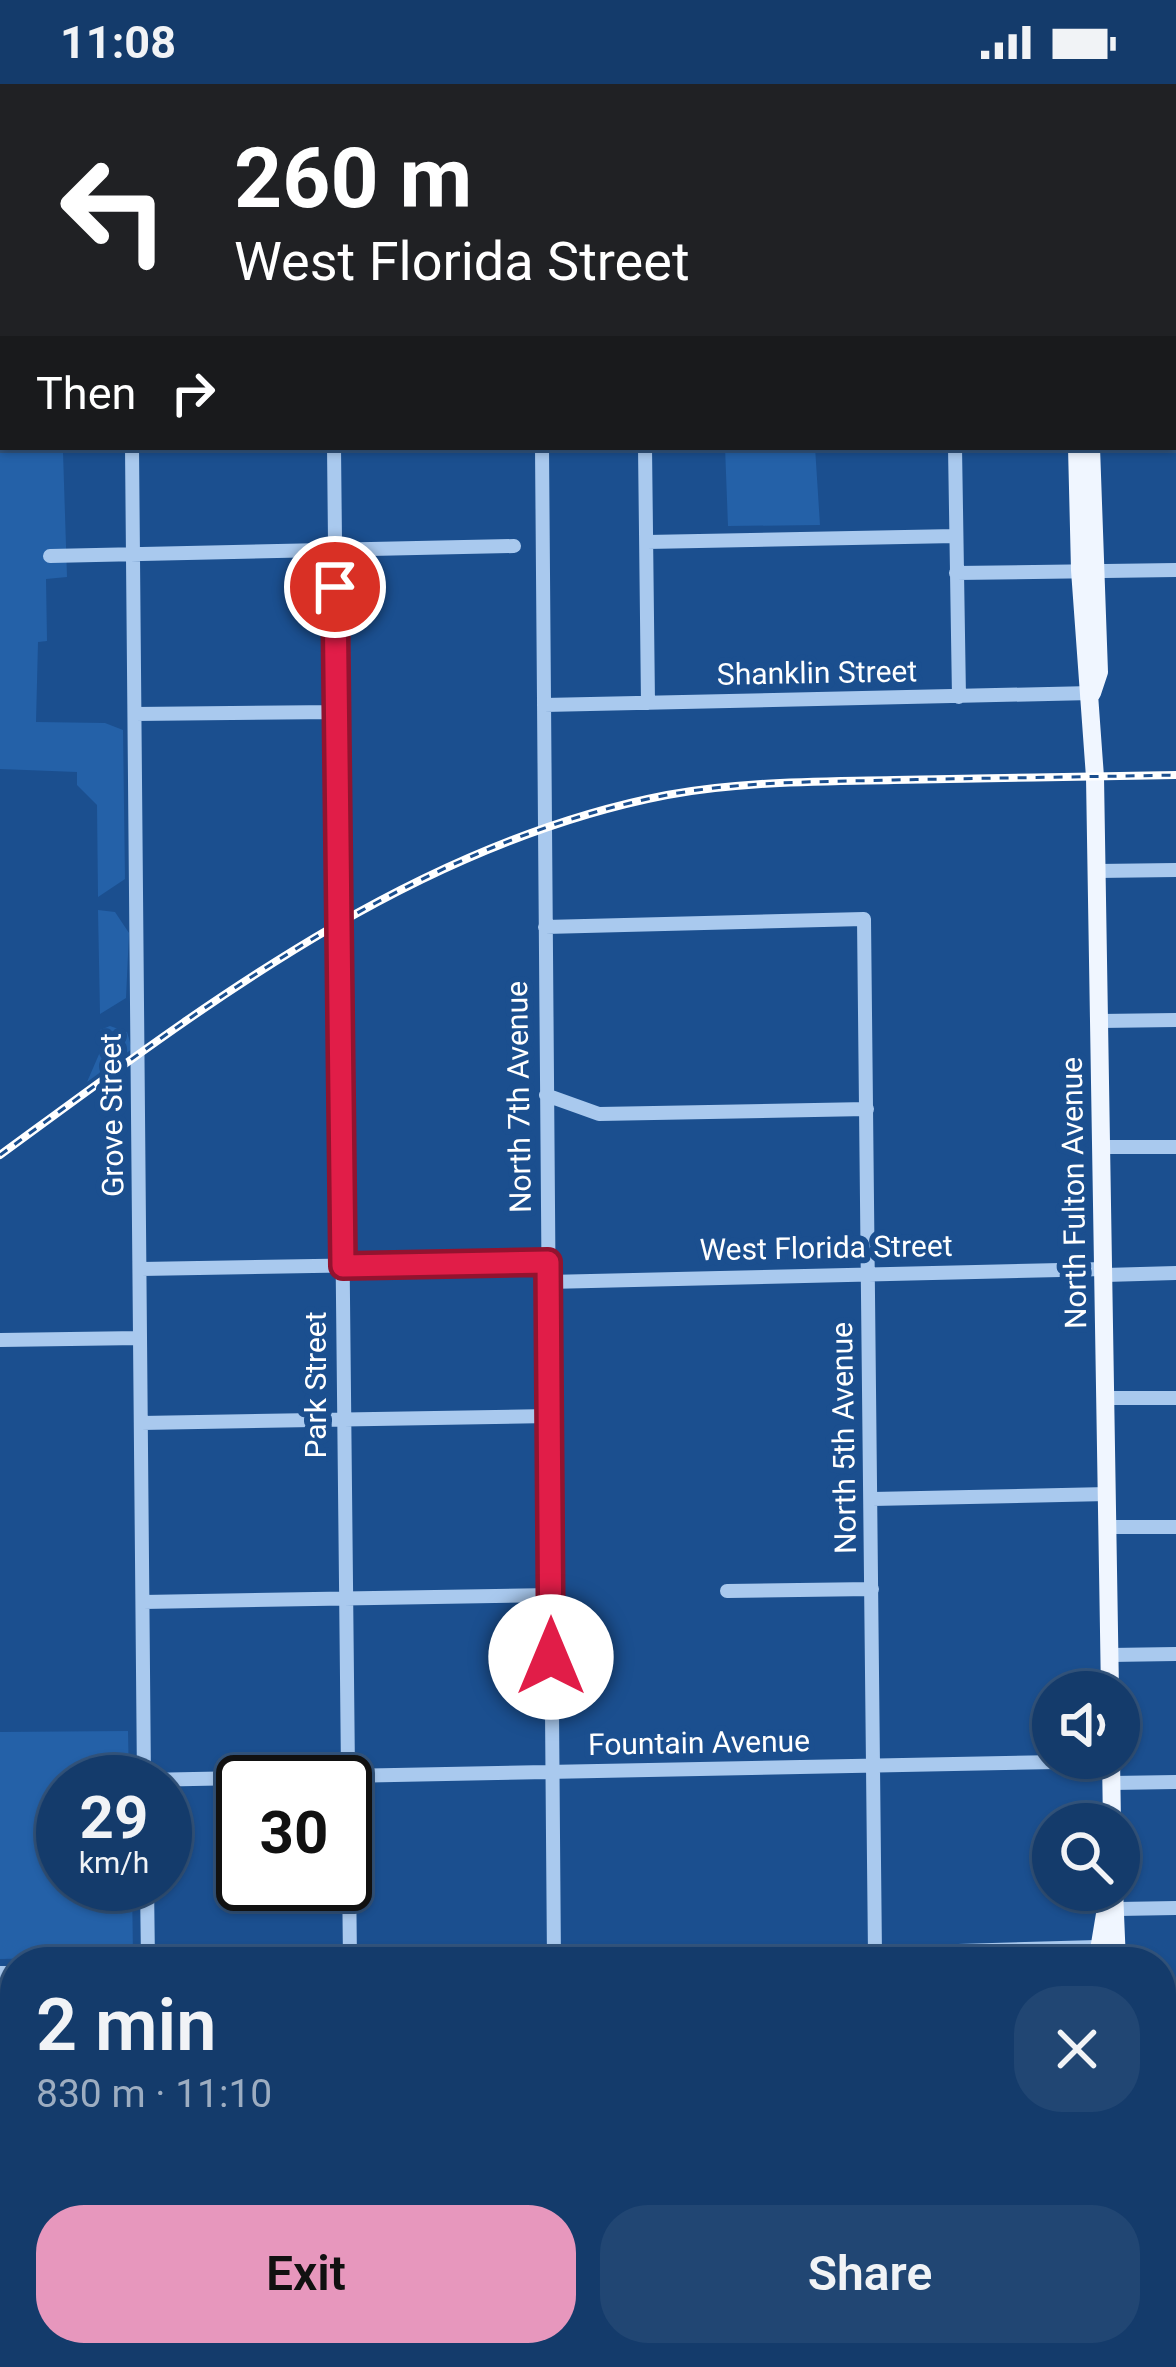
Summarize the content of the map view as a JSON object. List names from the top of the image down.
{
  "streets": {
    "main road": ["North Fulton Avenue"],
    "street": [
      "Shanklin Street",
      "North 7th Avenue",
      "Grove Street",
      "West Florida Street",
      "Park Street",
      "North 5th Avenue",
      "Fountain Avenue"
    ]
  },
  "crossings": [
    ["Shanklin Street", "North 7th Avenue"],
    ["Shanklin Street", "North Fulton Avenue"],
    ["North 7th Avenue", "West Florida Street"],
    ["North 7th Avenue", "North 5th Avenue"],
    ["North 7th Avenue", "Fountain Avenue"],
    ["North Fulton Avenue", "West Florida Street"],
    ["West Florida Street", "North 5th Avenue"],
    ["North 5th Avenue", "Fountain Avenue"]
  ],
  "page": {
    "status": "11:08",
    "turn": ["260 m", "West Florida Street"],
    "then": "Then",
    "speed": "29 km/h",
    "limit": "30",
    "heading": ["2 min", "830 m · 11:10"],
    "buttons": ["Exit", "Share"]
  }
}
